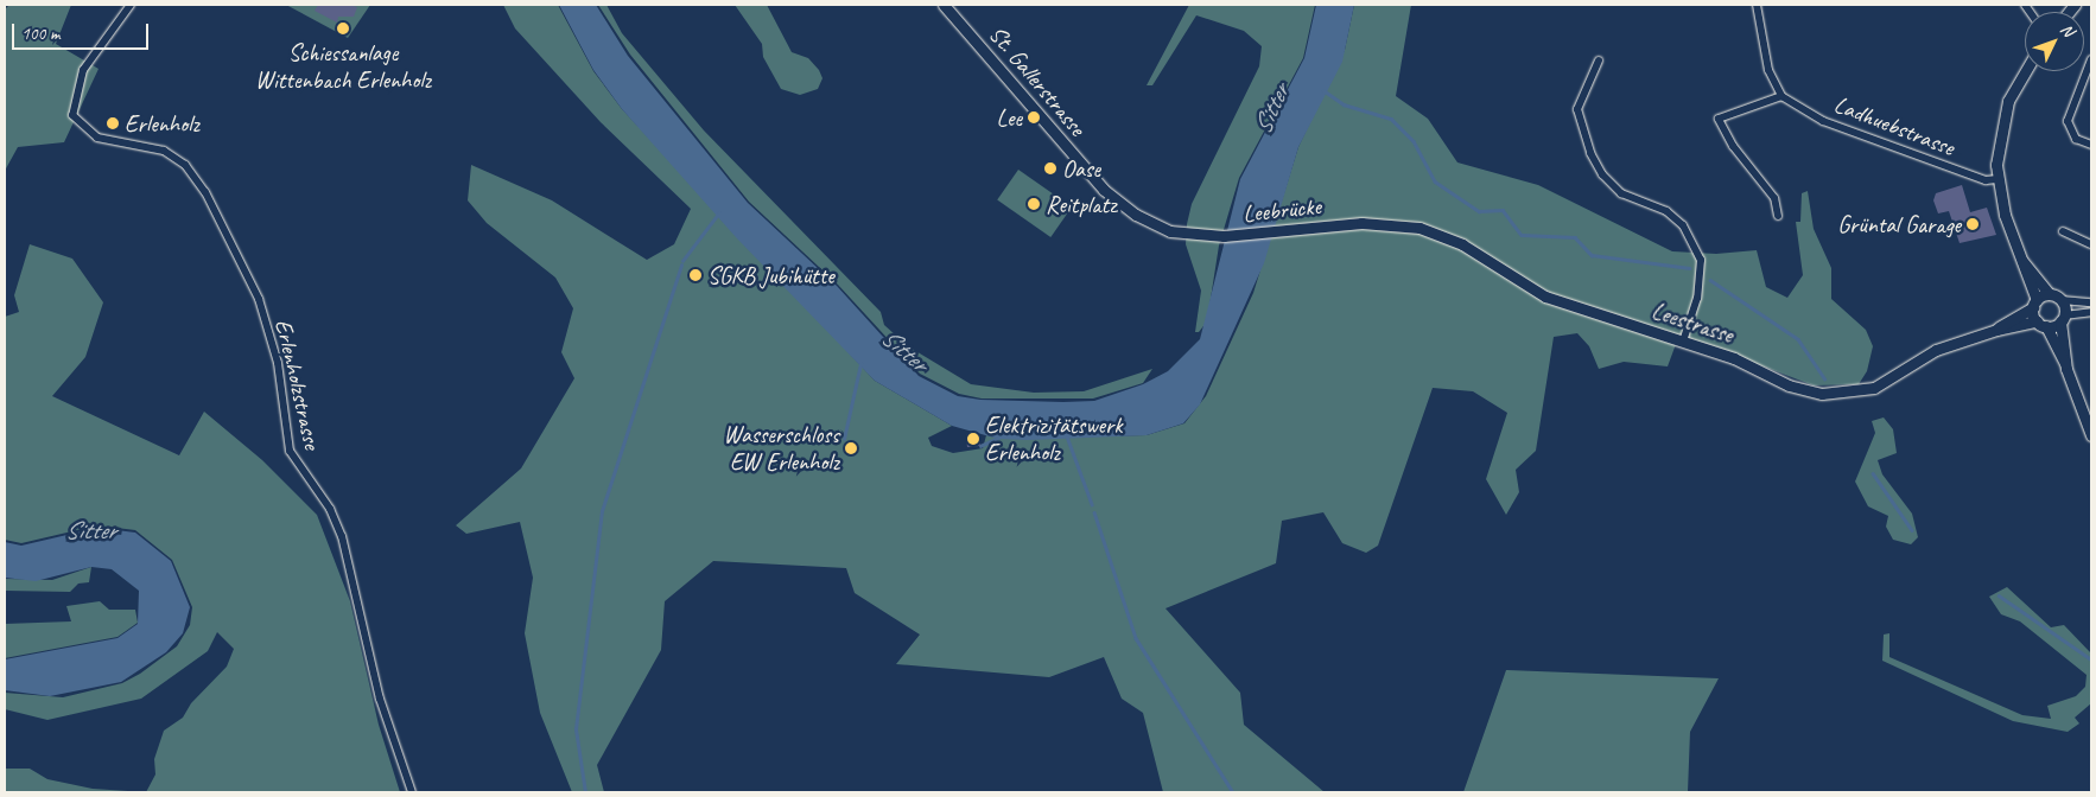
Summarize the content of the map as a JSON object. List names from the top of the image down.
{
  "streets": {
    "street": [
      "St. Gallerstrasse",
      "Ladhuebstrasse",
      "Leebrücke",
      "Leestrasse",
      "Erlenholzstrasse"
    ]
  },
  "crossings": [
    ["St. Gallerstrasse", "Leebrücke"],
    ["Leebrücke", "Leestrasse"]
  ],
  "water": ["Sitter"],
  "places": [
    "Schiessanlage Wittenbach Erlenholz",
    "Lee",
    "Erlenholz",
    "Oase",
    "Reitplatz",
    "Grüntal Garage",
    "SGKB Jubihütte",
    "Elektrizitätswerk Erlenholz",
    "Wasserschloss EW Erlenholz"
  ],
  "scale_bar": "100 m",
  "north": "top right"
}
